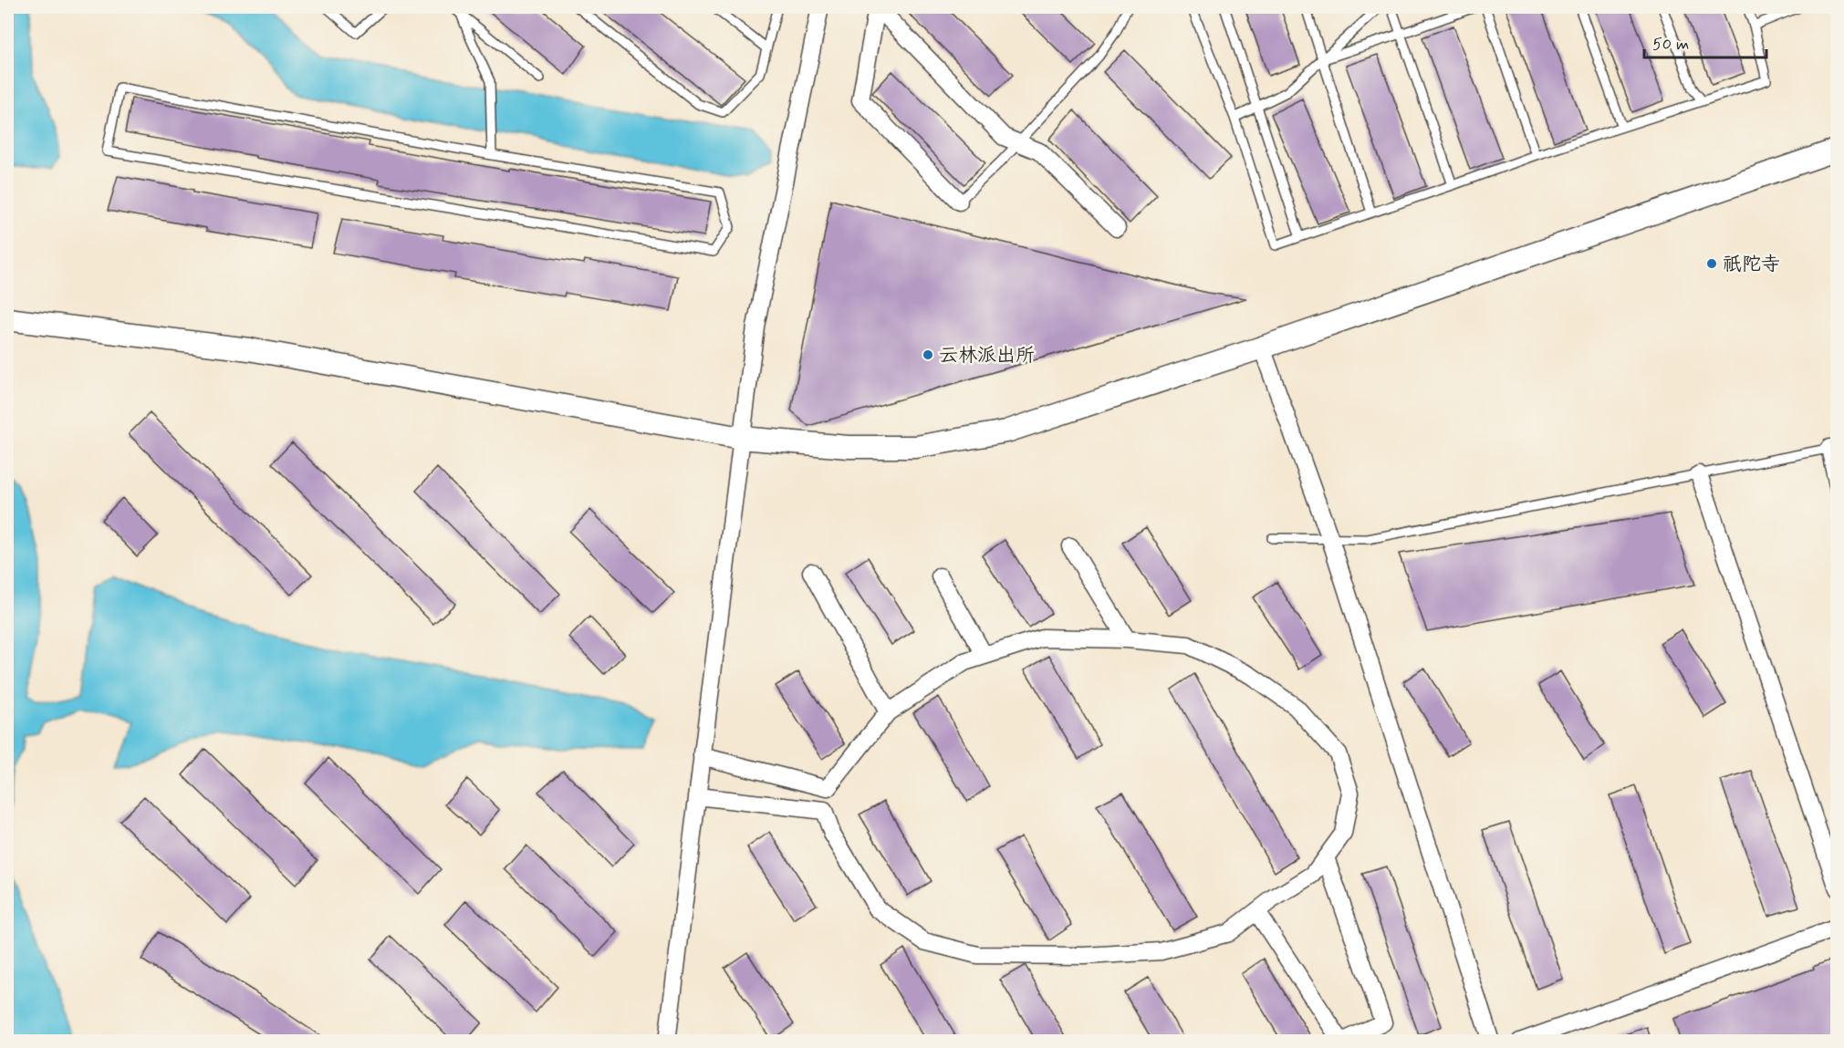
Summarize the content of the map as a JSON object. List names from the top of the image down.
{
  "places": ["祇陀寺", "云林派出所"],
  "scale_bar": "50 m"
}
